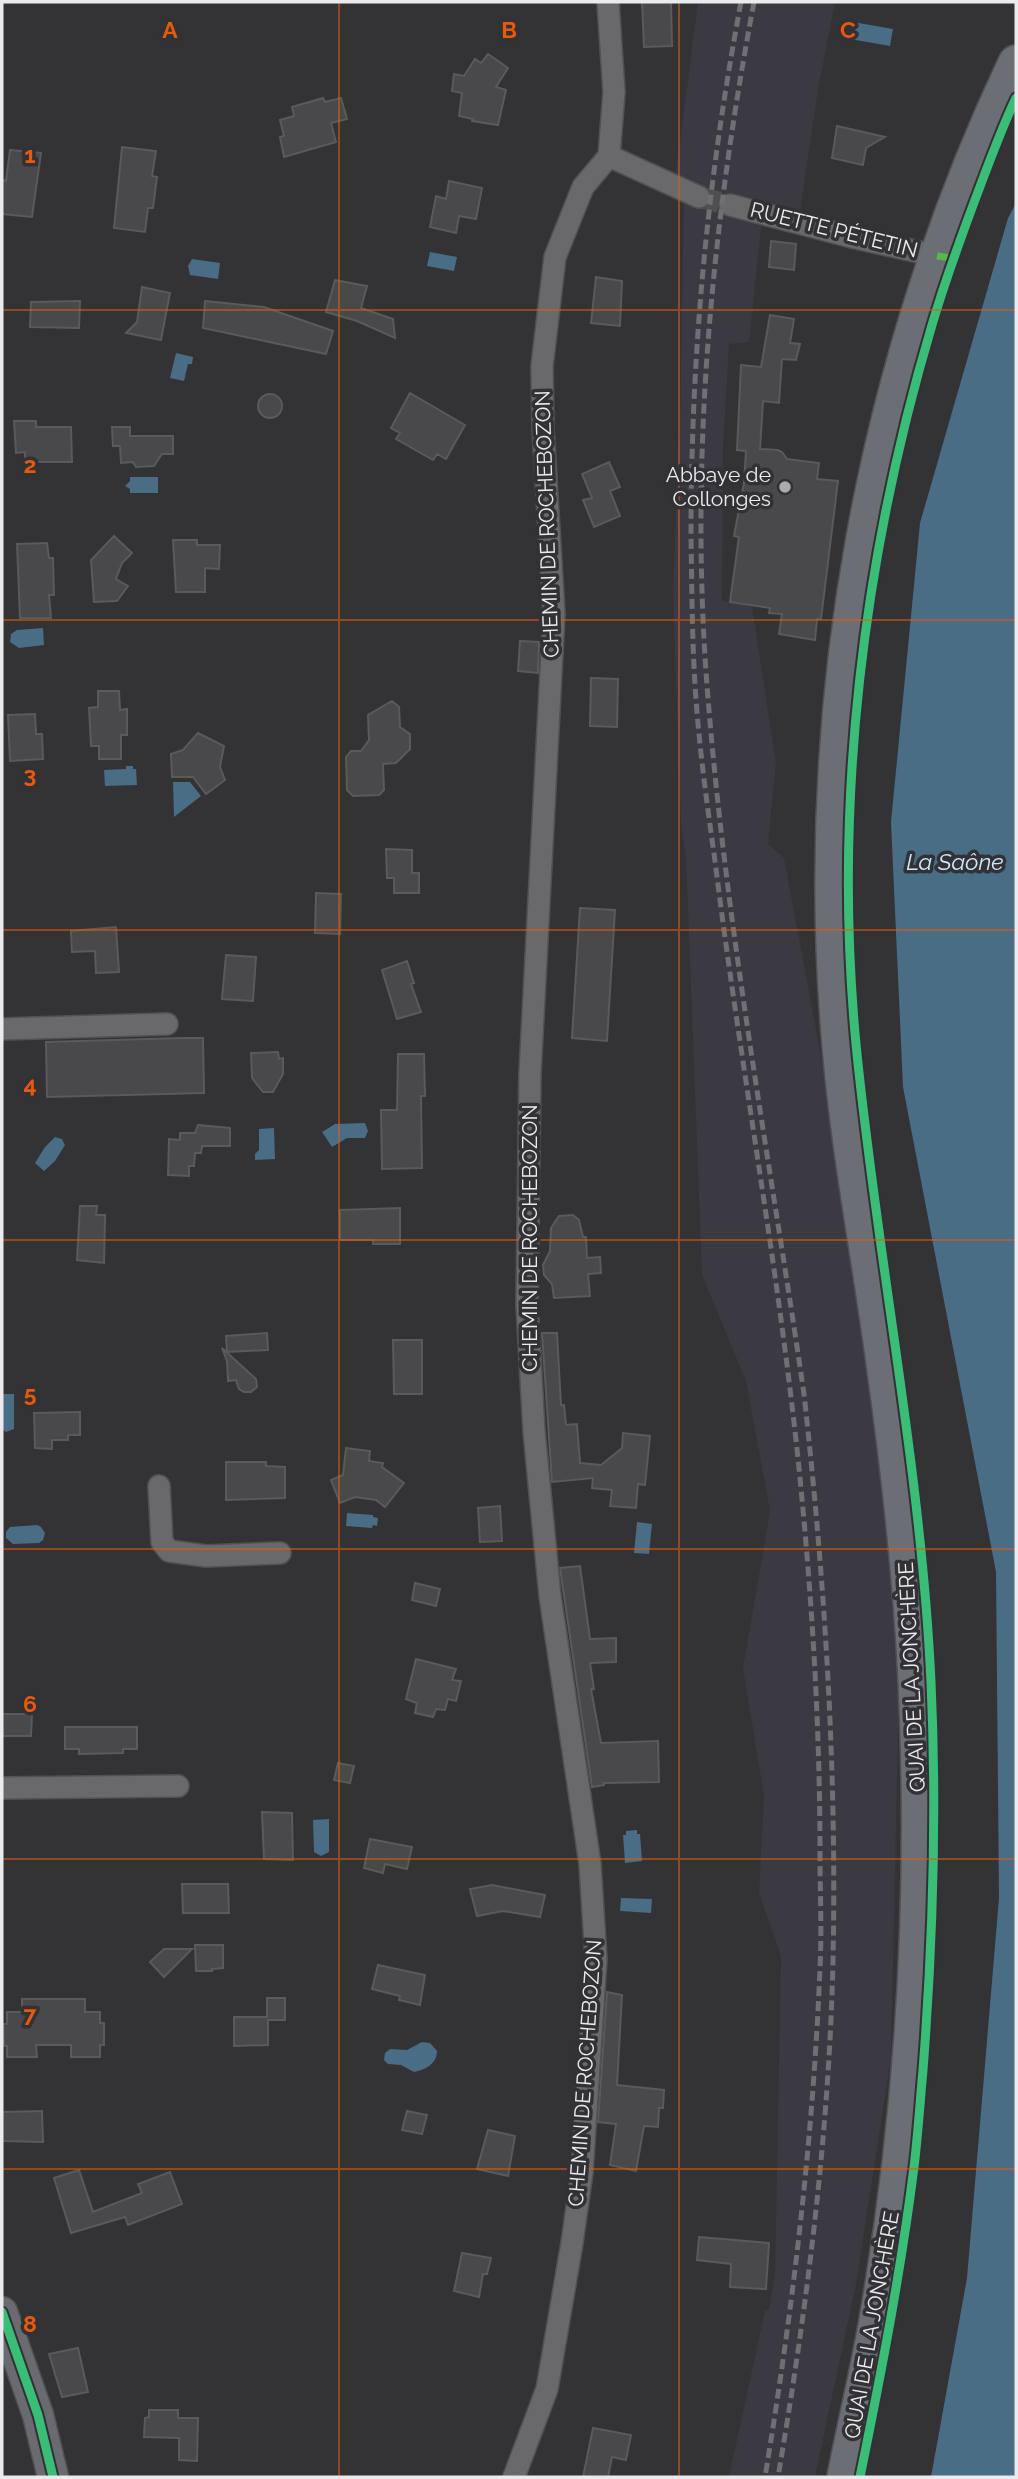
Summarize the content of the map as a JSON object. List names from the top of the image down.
{
  "streets": {
    "main road": ["QUAI DE LA JONCHÈRE"],
    "street": ["RUETTE PÉTETIN", "CHEMIN DE ROCHEBOZON"]
  },
  "crossings": [
    ["RUETTE PÉTETIN", "QUAI DE LA JONCHÈRE"]
  ],
  "water": ["La Saône"],
  "places": ["Abbaye de Collonges"],
  "grid": {
    "columns": ["A", "B", "C"],
    "rows": [
      "1",
      "2",
      "3",
      "4",
      "5",
      "6",
      "7",
      "8"
    ]
  }
}
